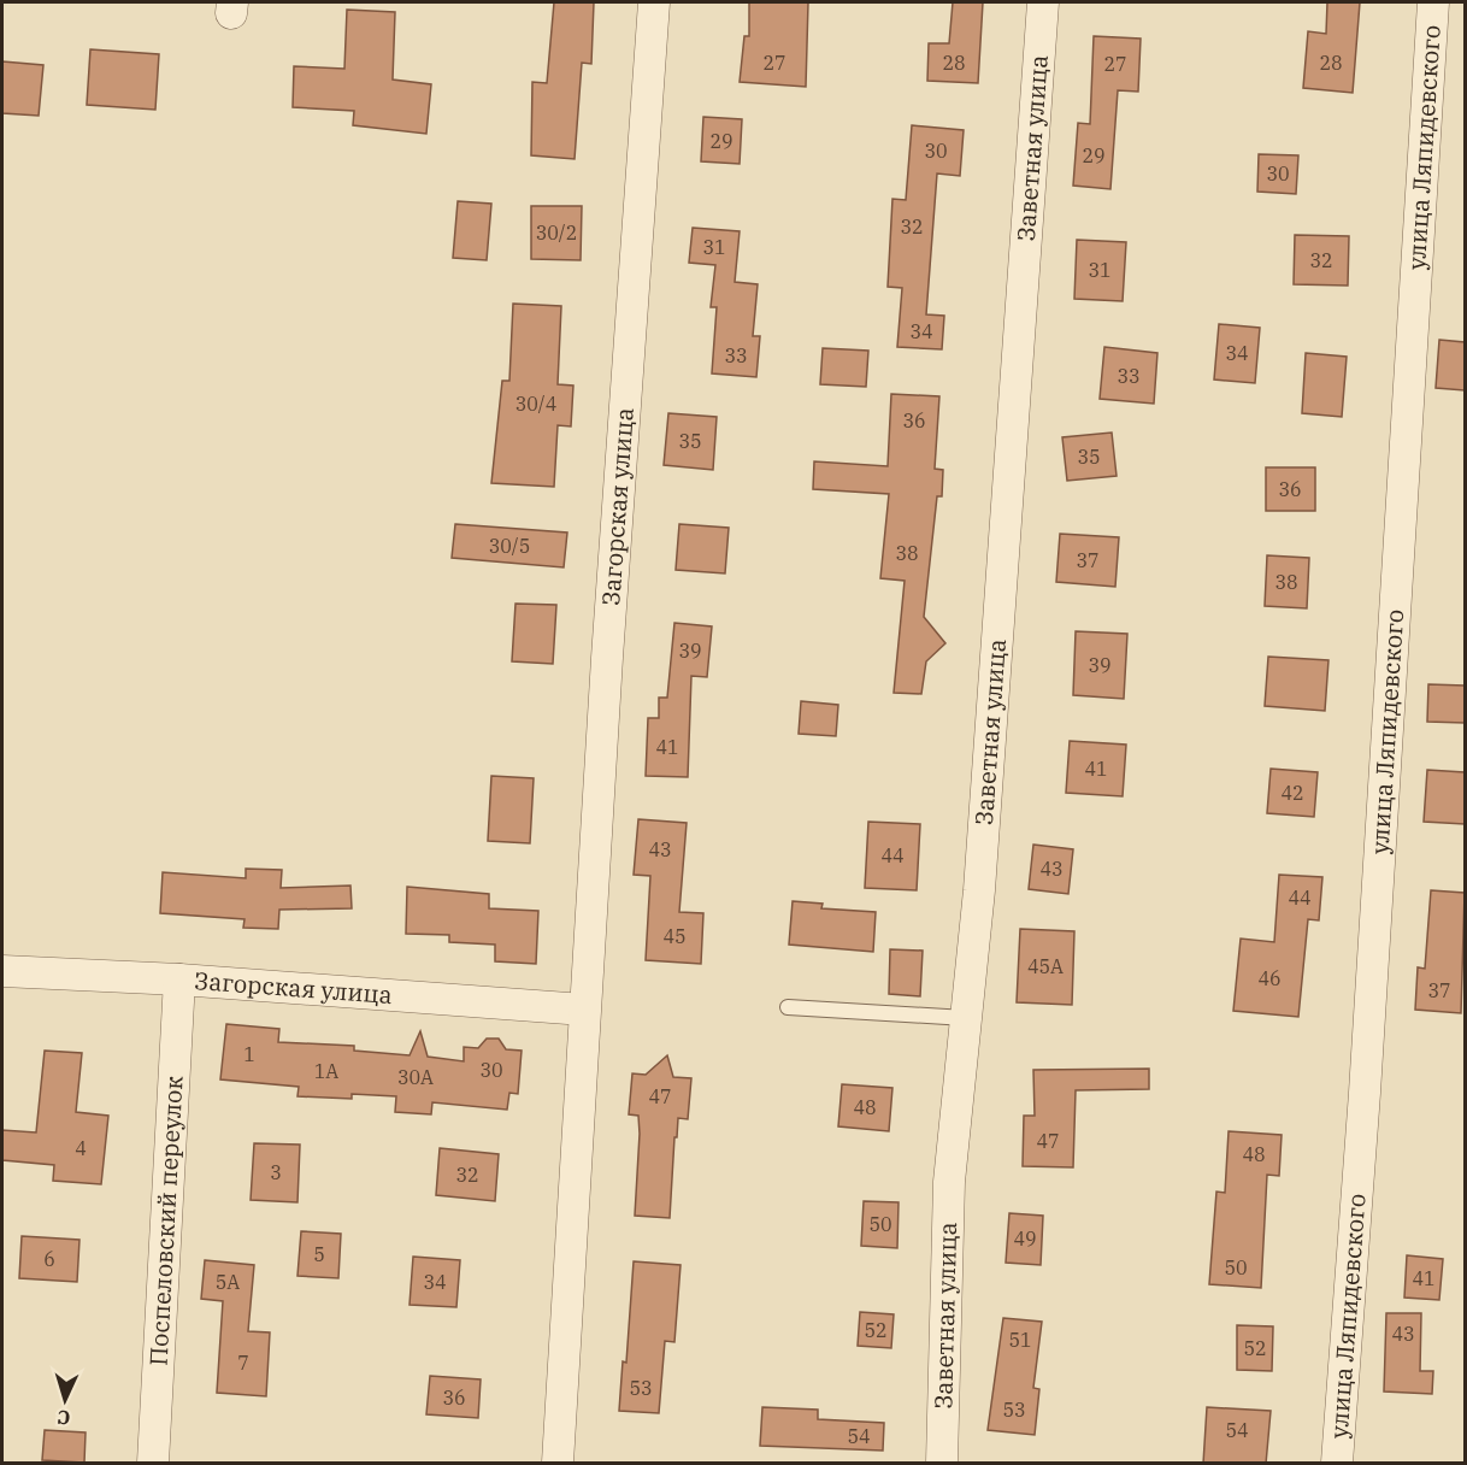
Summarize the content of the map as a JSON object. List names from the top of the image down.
{
  "streets": {
    "street": [
      "Заветная улица",
      "улица Ляпидевского",
      "Загорская улица",
      "Поспеловский переулок"
    ]
  },
  "crossings": [
    ["Загорская улица", "Поспеловский переулок"]
  ],
  "house_numbers": [
    "27",
    "28",
    "28",
    "27",
    "29",
    "30",
    "29",
    "30",
    "32",
    "30/2",
    "31",
    "32",
    "31",
    "34",
    "34",
    "33",
    "33",
    "30/4",
    "36",
    "35",
    "35",
    "36",
    "30/5",
    "38",
    "37",
    "38",
    "39",
    "39",
    "41",
    "41",
    "42",
    "43",
    "44",
    "43",
    "44",
    "45",
    "45А",
    "46",
    "37",
    "1",
    "30",
    "1А",
    "30А",
    "47",
    "48",
    "47",
    "4",
    "48",
    "3",
    "32",
    "50",
    "49",
    "5",
    "6",
    "50",
    "41",
    "5А",
    "34",
    "52",
    "43",
    "51",
    "52",
    "7",
    "53",
    "36",
    "53",
    "54",
    "54"
  ],
  "north": "bottom"
}
